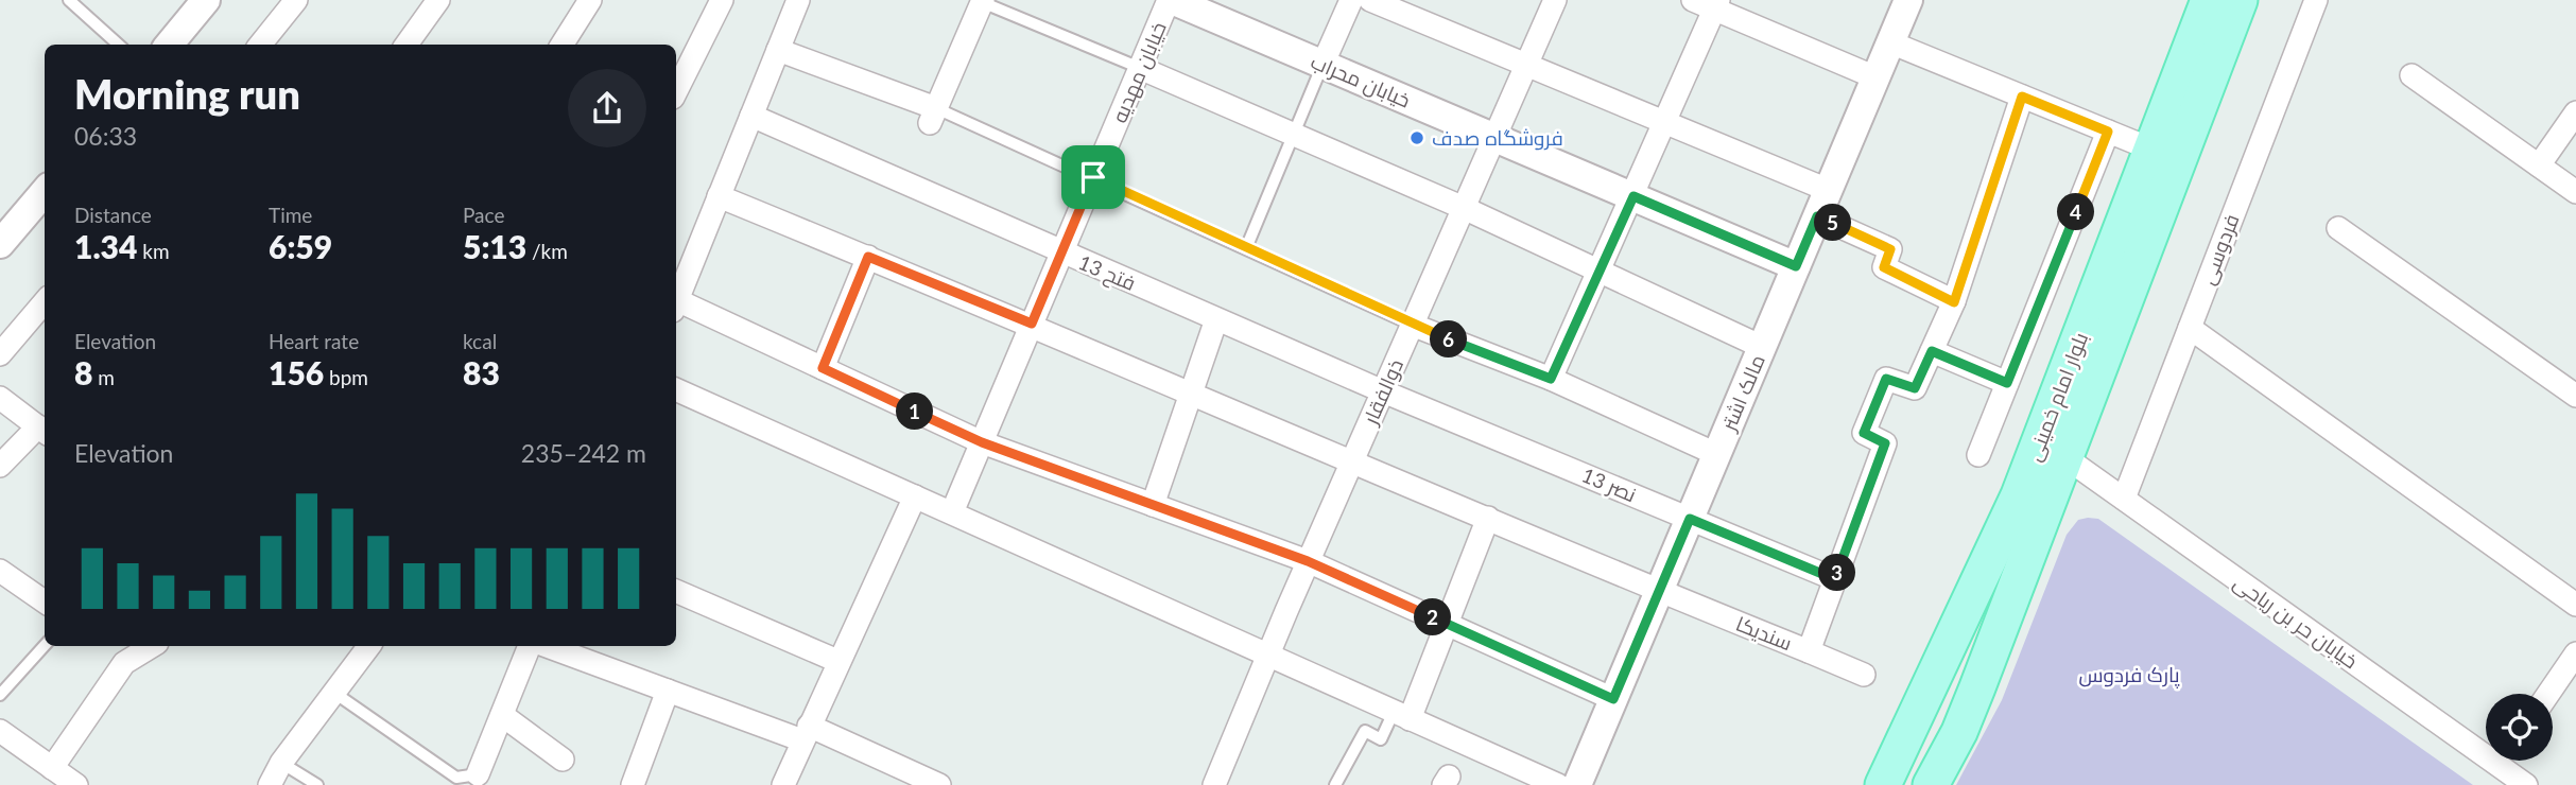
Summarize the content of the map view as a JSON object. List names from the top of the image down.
{
  "streets": {
    "main road": ["بلوار امام خمینی"],
    "street": [
      "خیابان مهدیه",
      "خیابان محراب",
      "فردوسی",
      "فتح 13",
      "ذوالفقار",
      "مالک اشتر",
      "نصر 13",
      "خیابان حر بن ریاحی",
      "سندیکا"
    ]
  },
  "crossings": [
    ["خیابان مهدیه", "خیابان محراب"],
    ["خیابان مهدیه", "فتح 13"],
    ["خیابان مهدیه", "سندیکا"],
    ["خیابان محراب", "ذوالفقار"],
    ["خیابان محراب", "مالک اشتر"],
    ["فردوسی", "خیابان حر بن ریاحی"],
    ["فتح 13", "ذوالفقار"],
    ["فتح 13", "نصر 13"],
    ["ذوالفقار", "نصر 13"],
    ["ذوالفقار", "سندیکا"],
    ["مالک اشتر", "نصر 13"],
    ["مالک اشتر", "سندیکا"],
    ["بلوار امام خمینی", "خیابان حر بن ریاحی"],
    ["نصر 13", "سندیکا"]
  ],
  "parks": ["پارک فردوس"],
  "places": ["فروشگاه صدف"],
  "page": {
    "heading": ["Morning run", "06:33"],
    "stats": [
      ["Distance", "1.34 km"],
      ["Time", "6:59"],
      ["Pace", "5:13 /km"],
      ["Elevation", "8 m"],
      ["Heart rate", "156 bpm"],
      ["kcal", "83"]
    ],
    "pins": [
      "4",
      "5",
      "6",
      "1",
      "3",
      "2"
    ],
    "chart": ["Elevation", "235–242 m"]
  }
}
